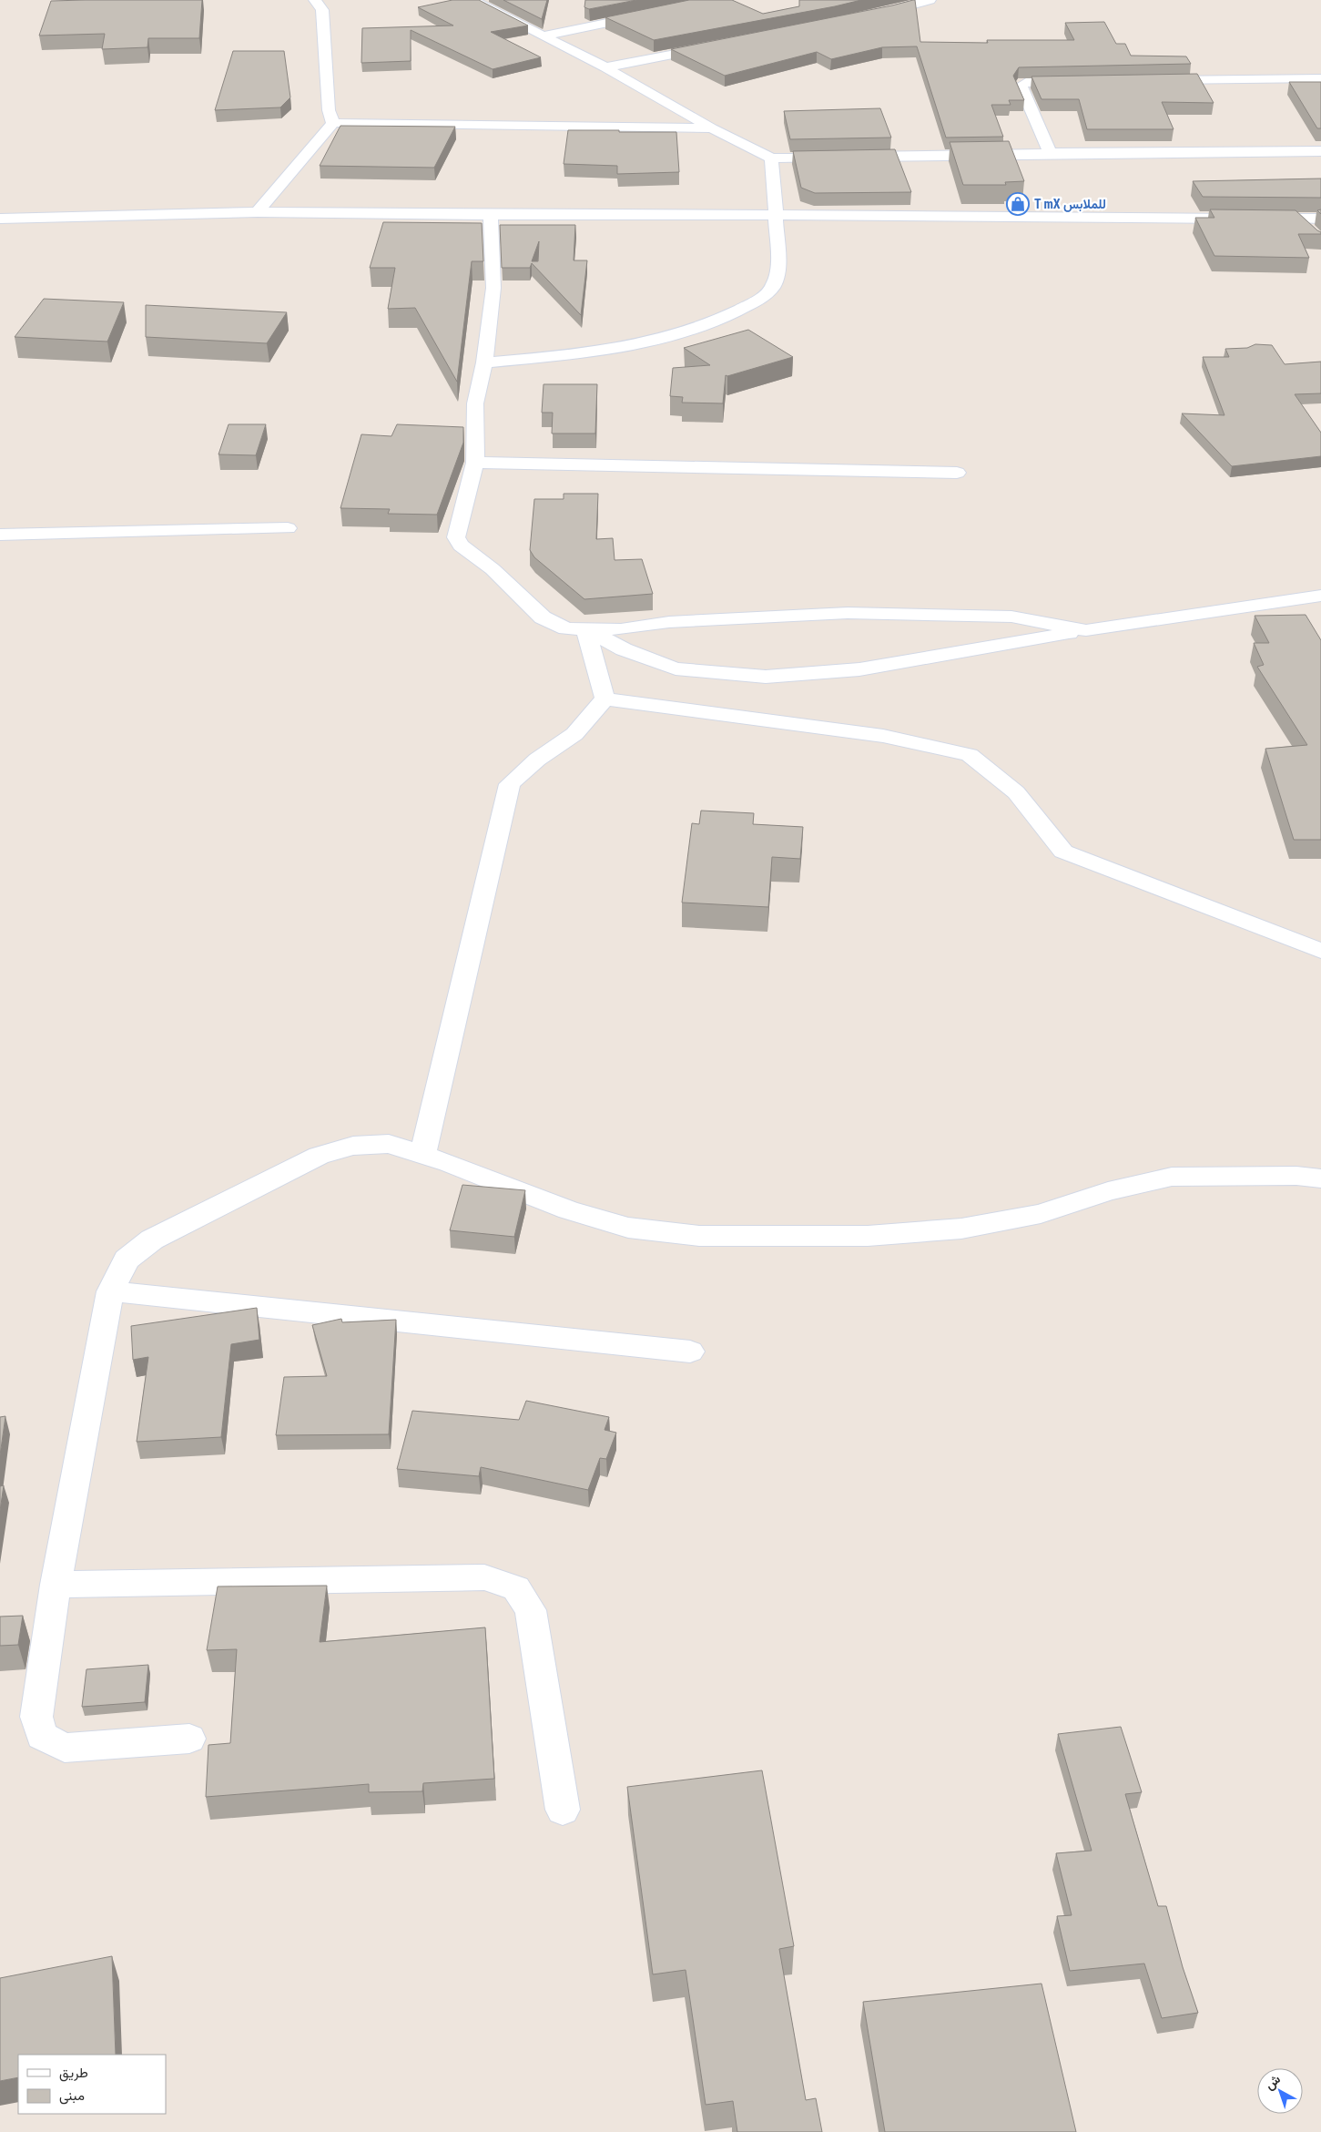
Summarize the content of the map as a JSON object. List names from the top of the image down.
{
  "places": {
    "shop": ["T mX للملابس"]
  },
  "legend": ["طريق", "مبنى"],
  "north": "top left"
}
